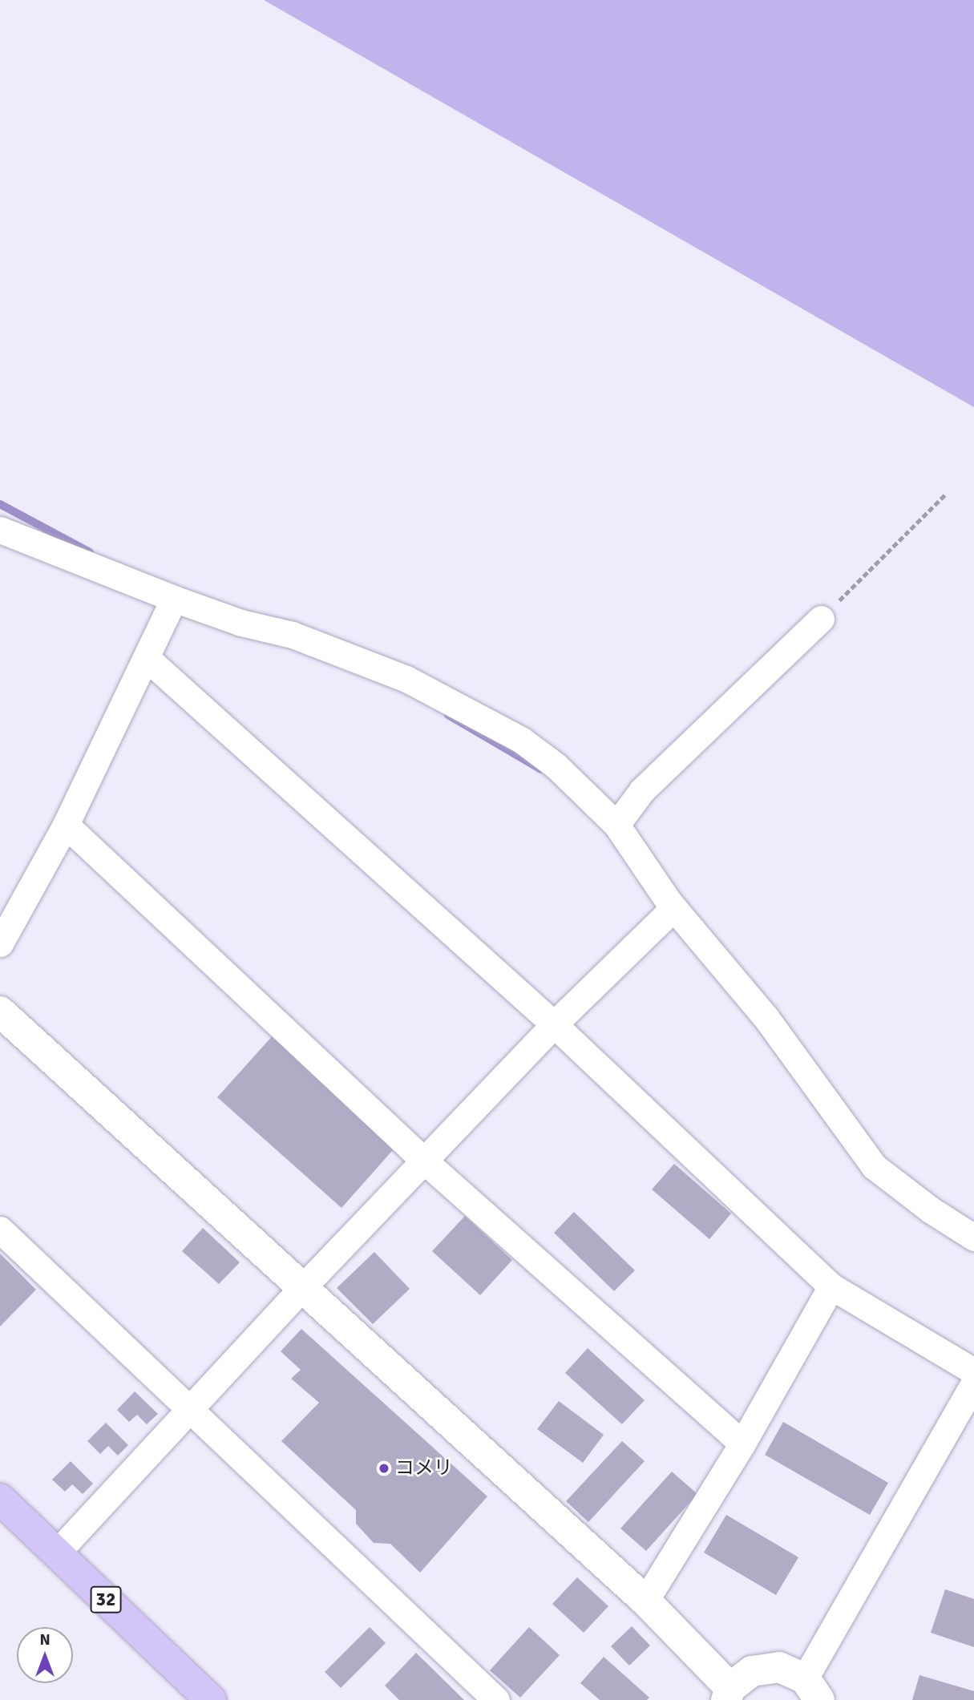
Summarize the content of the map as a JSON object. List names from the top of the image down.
{
  "streets": {
    "main road": ["32"]
  },
  "places": ["コメリ"],
  "north": "top"
}
